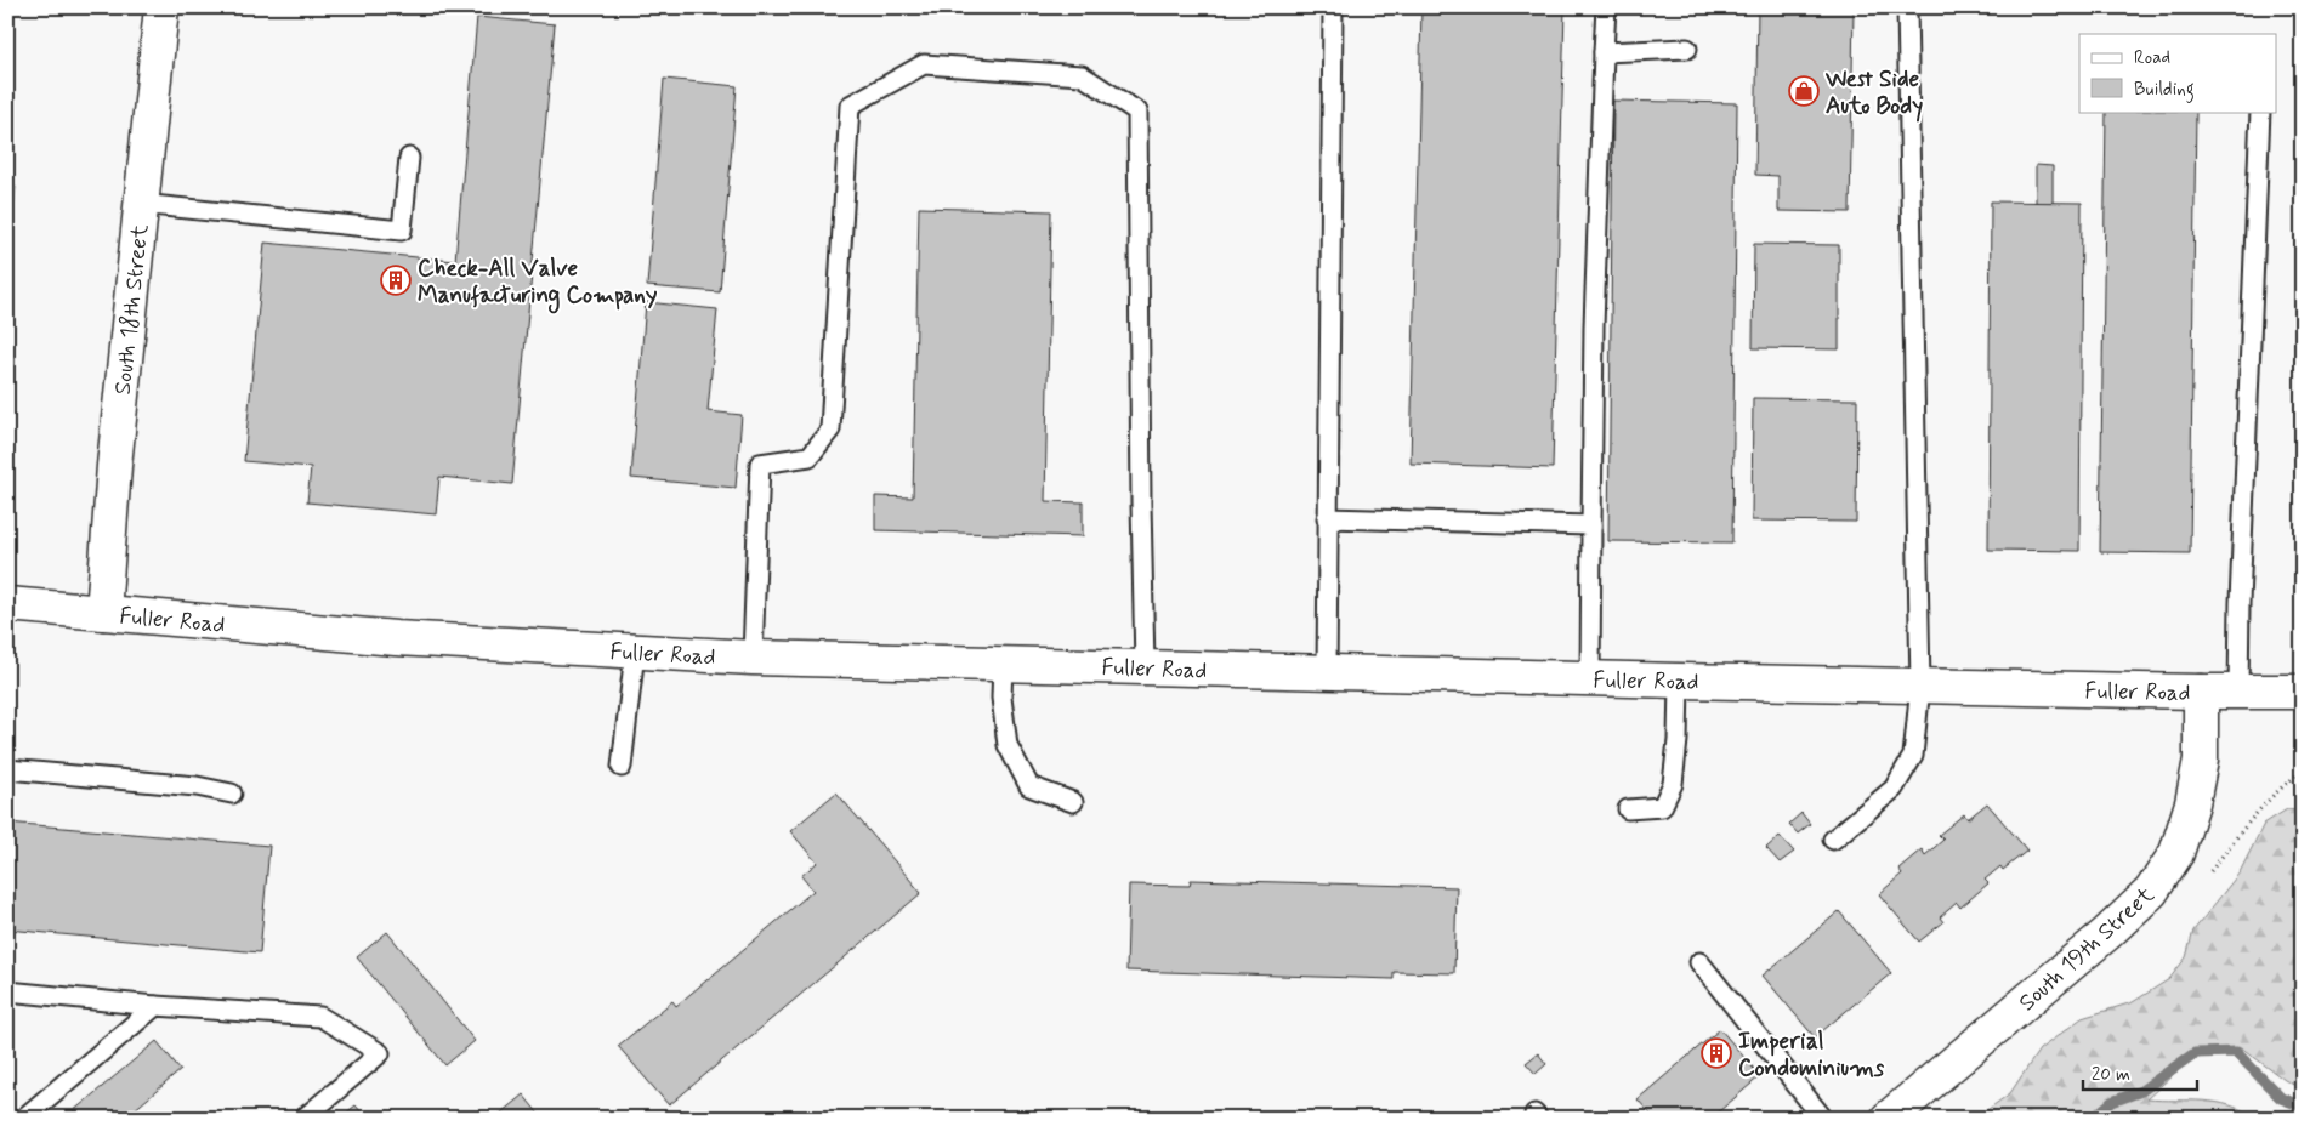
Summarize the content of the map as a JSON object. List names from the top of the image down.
{
  "streets": {
    "street": ["South 18th Street", "Fuller Road", "South 19th Street"]
  },
  "crossings": [
    ["South 18th Street", "Fuller Road"],
    ["Fuller Road", "South 19th Street"]
  ],
  "places": {
    "shop": ["West Side Auto Body"],
    "building": ["Check-All Valve Manufacturing Company", "Imperial Condominiums"]
  },
  "legend": ["Road", "Building"],
  "scale_bar": "20 m"
}
